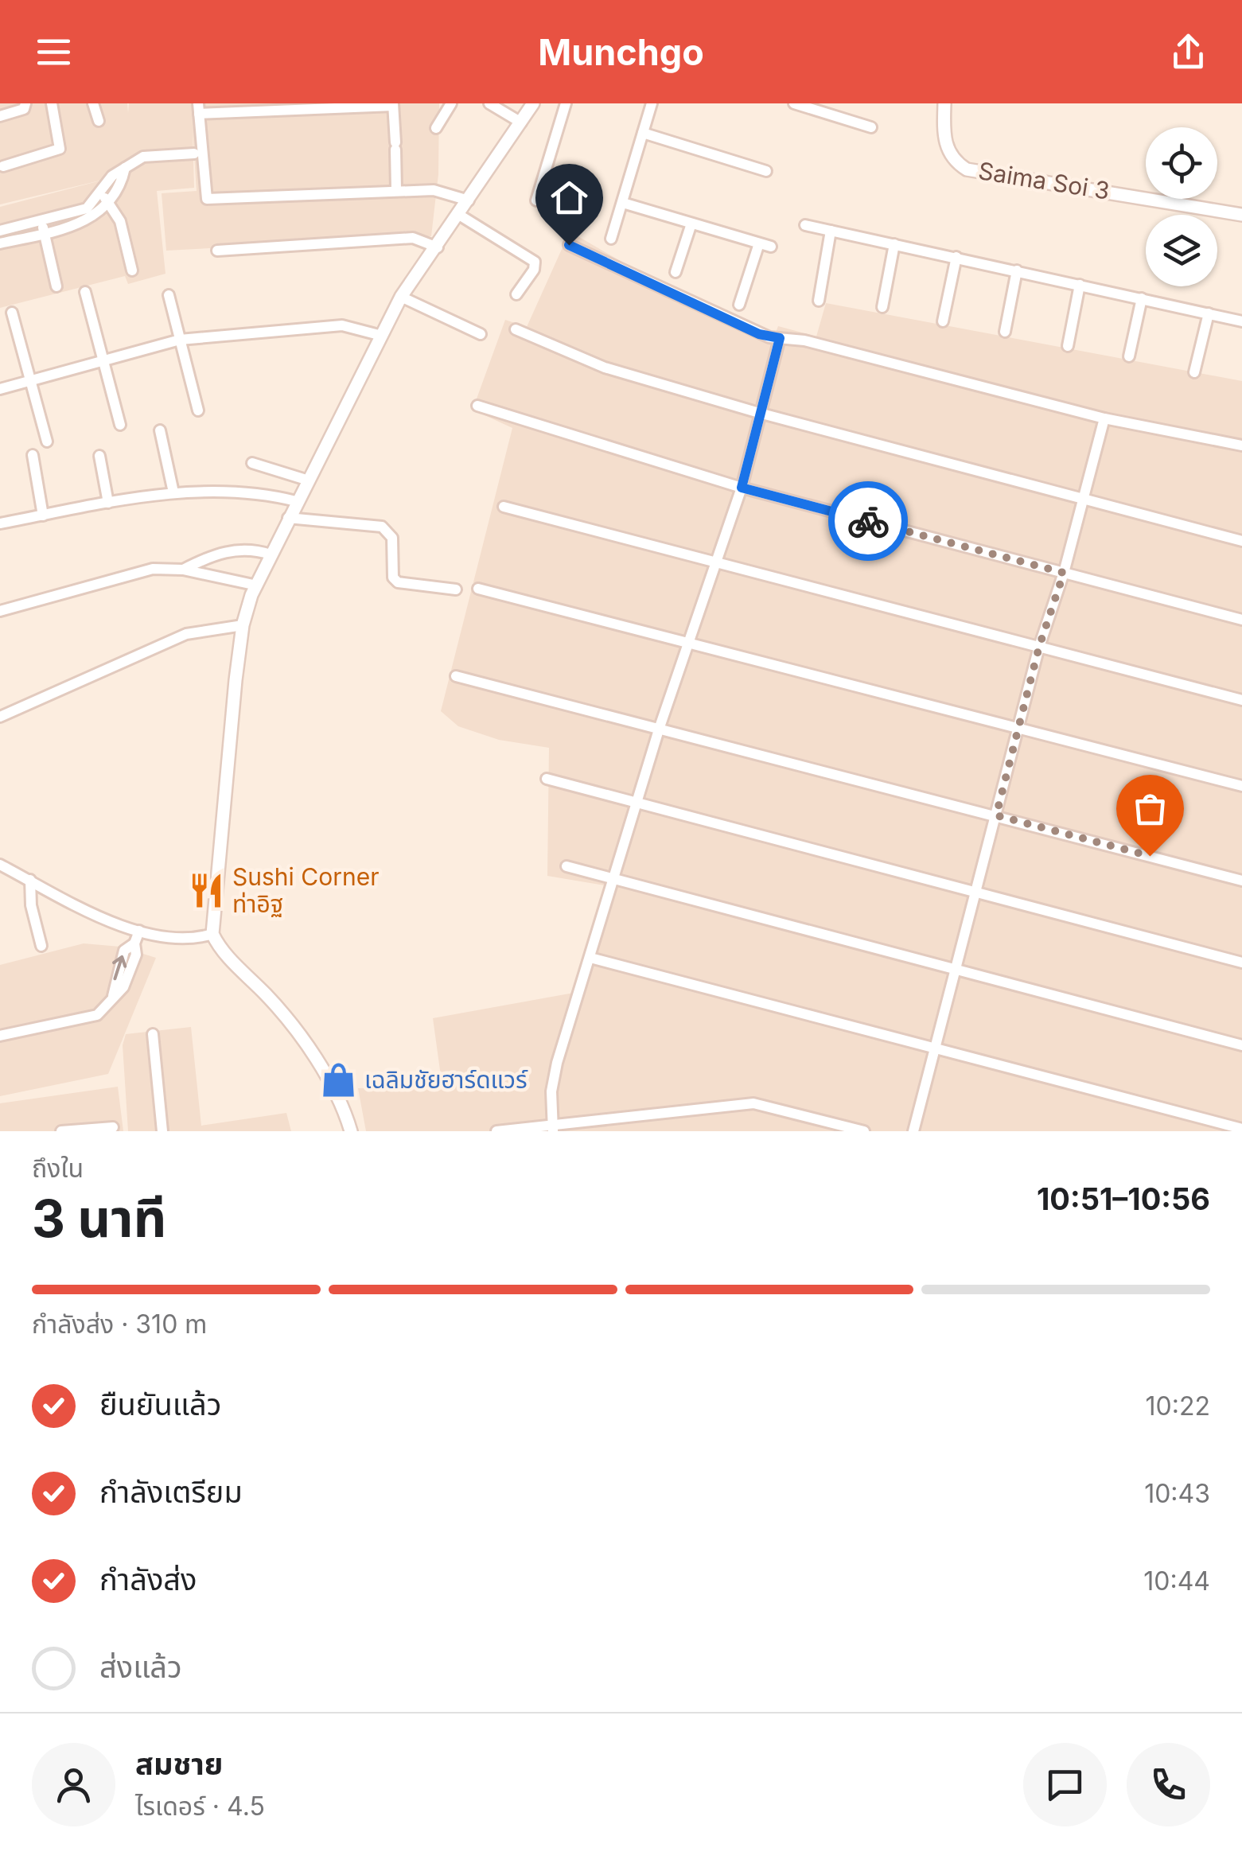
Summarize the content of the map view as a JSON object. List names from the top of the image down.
{
  "streets": {
    "street": ["Saima Soi 3"]
  },
  "places": {
    "restaurant": ["Sushi Corner ท่าอิฐ"],
    "shop": ["เฉลิมชัยฮาร์ดแวร์"]
  },
  "page": {
    "header": "Munchgo",
    "heading": ["3 นาที", "ถึงใน", "10:51–10:56"],
    "panel": ["สมชาย", "ไรเดอร์ · 4.5"],
    "bar": "กำลังส่ง · 310 m",
    "list": [
      ["ยืนยันแล้ว", "10:22"],
      ["กำลังเตรียม", "10:43"],
      ["กำลังส่ง", "10:44"],
      "ส่งแล้ว"
    ]
  }
}
